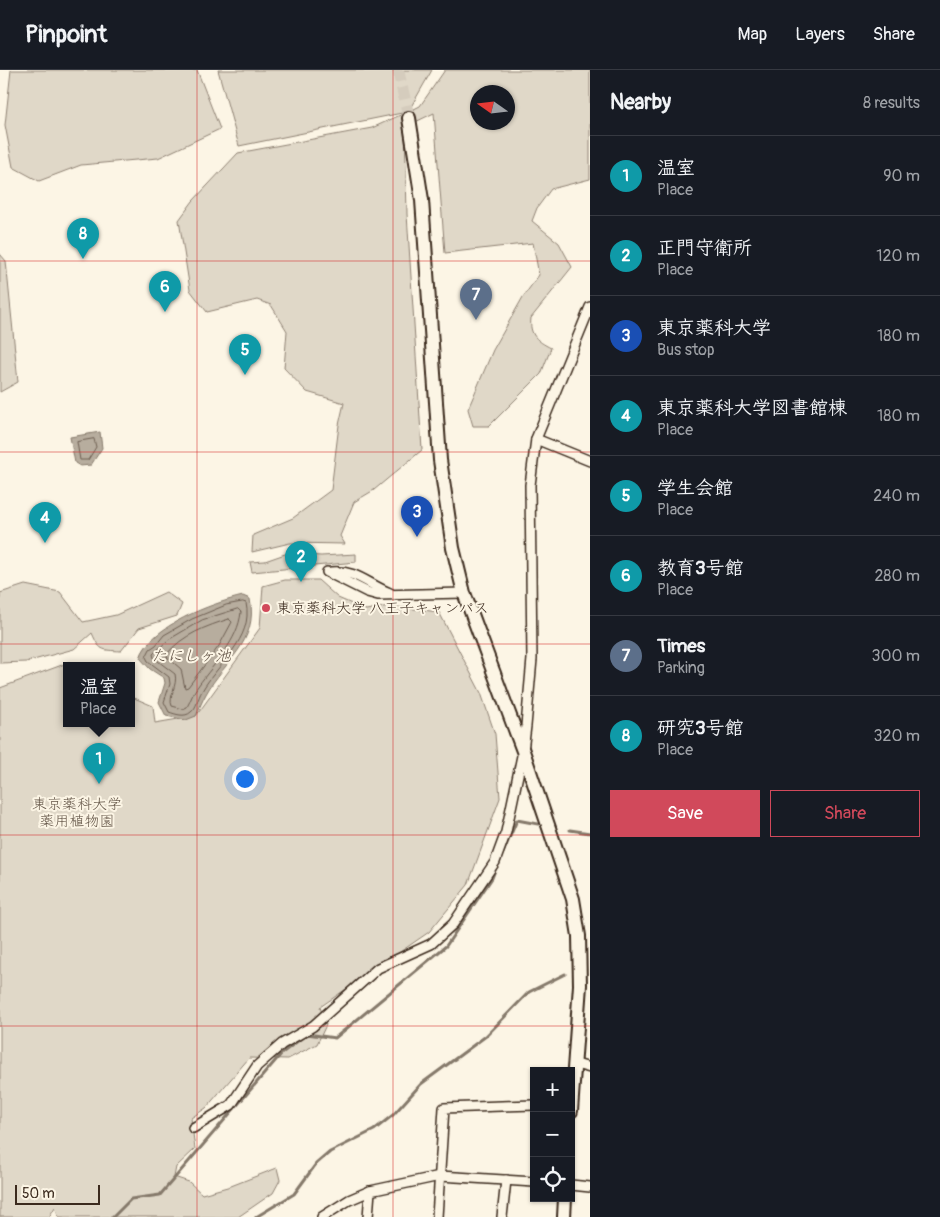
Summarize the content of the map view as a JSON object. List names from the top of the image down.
{
  "water": ["たにしヶ池"],
  "parks": ["東京薬科大学 薬用植物園"],
  "places": ["東京薬科大学 八王子キャンパス"],
  "scale_bar": "50 m",
  "north": "left",
  "page": {
    "header": "Pinpoint",
    "nav": ["Map", "Layers", "Share"],
    "heading": ["Nearby", "8 results"],
    "list": [
      {
        "mark": "1",
        "name": "温室",
        "note": "Place",
        "value": "90 m"
      },
      {
        "mark": "2",
        "name": "正門守衛所",
        "note": "Place",
        "value": "120 m"
      },
      {
        "mark": "3",
        "name": "東京薬科大学",
        "note": "Bus stop",
        "value": "180 m"
      },
      {
        "mark": "4",
        "name": "東京薬科大学図書館棟",
        "note": "Place",
        "value": "180 m"
      },
      {
        "mark": "5",
        "name": "学生会館",
        "note": "Place",
        "value": "240 m"
      },
      {
        "mark": "6",
        "name": "教育3号館",
        "note": "Place",
        "value": "280 m"
      },
      {
        "mark": "7",
        "name": "Times",
        "note": "Parking",
        "value": "300 m"
      },
      {
        "mark": "8",
        "name": "研究3号館",
        "note": "Place",
        "value": "320 m"
      }
    ],
    "pins": [
      "8",
      "6",
      "7",
      "5",
      "3",
      "4",
      "2",
      "1"
    ],
    "popup": ["温室", "Place"],
    "buttons": ["Save", "Share"],
    "map_buttons": ["+", "−"],
    "scale": "50 m"
  }
}
